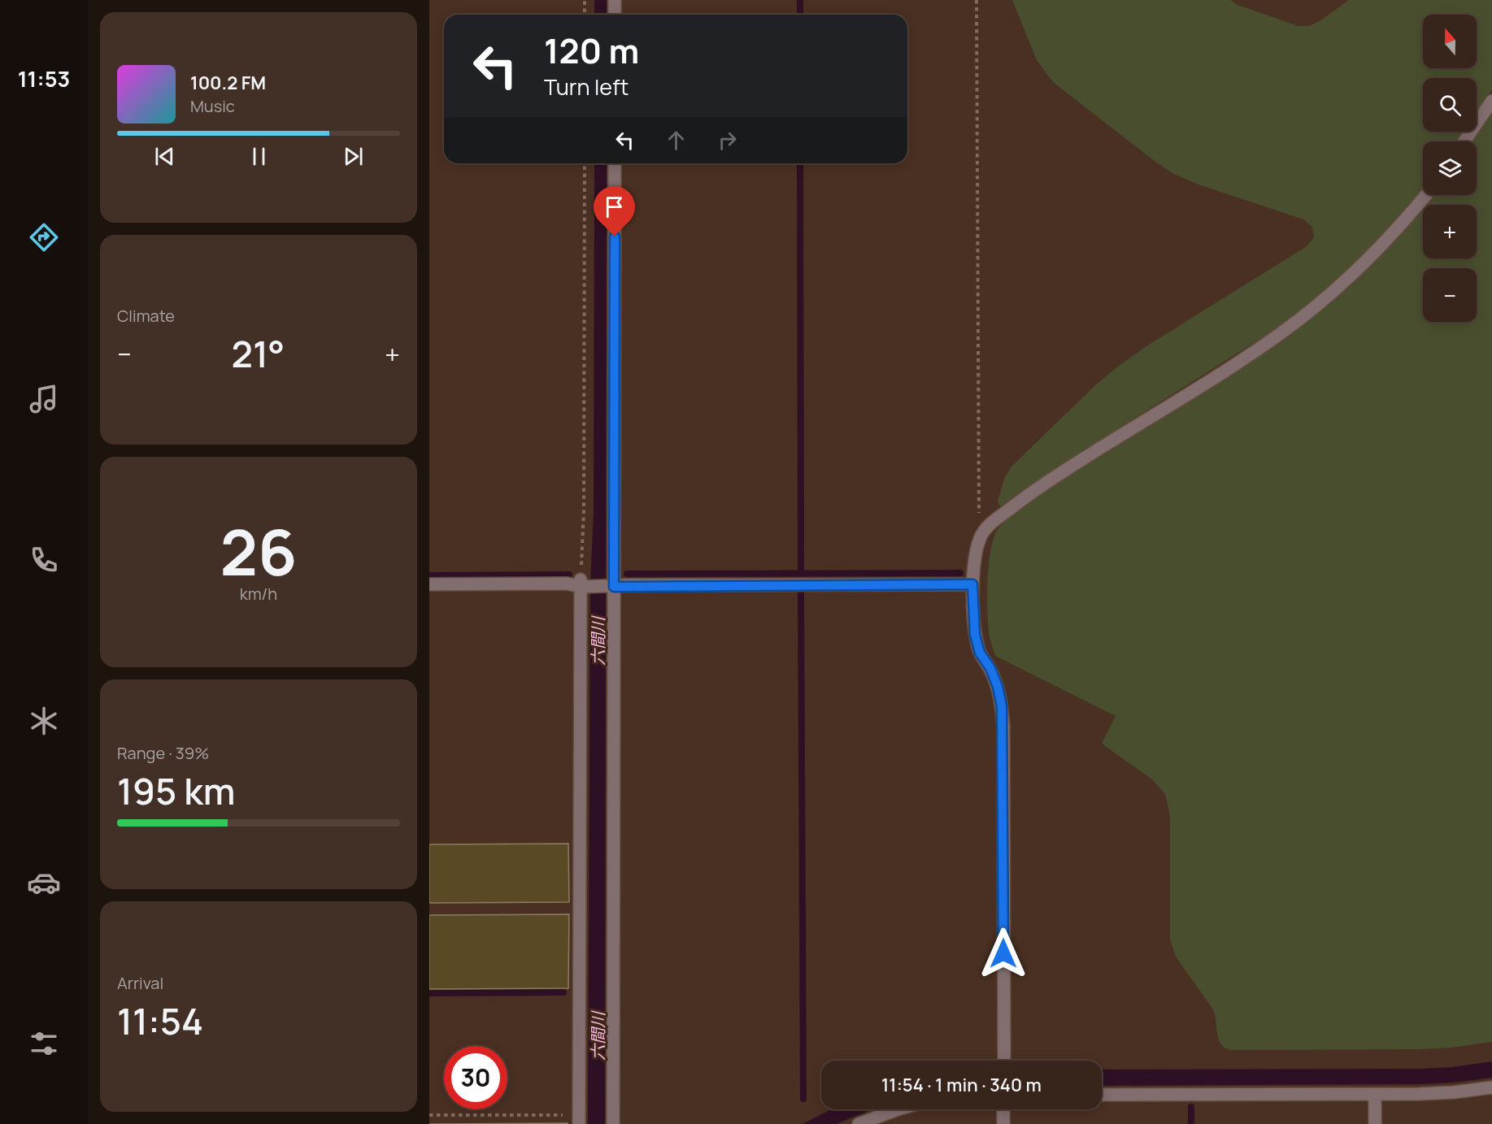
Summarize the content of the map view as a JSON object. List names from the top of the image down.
{
  "water": ["六間川"],
  "north": "top",
  "page": {
    "tabs": "11:53",
    "map_buttons": ["+", "−"],
    "turn": ["120 m", "Turn left"],
    "song": ["100.2 FM", "Music"],
    "tile": [
      "Climate",
      ["26", "km/h"],
      ["Range · 39%", "195 km"],
      ["Arrival", "11:54"]
    ],
    "heat": ["−", "21°", "+"],
    "limit": "30",
    "trip": "11:54 · 1 min · 340 m"
  }
}
